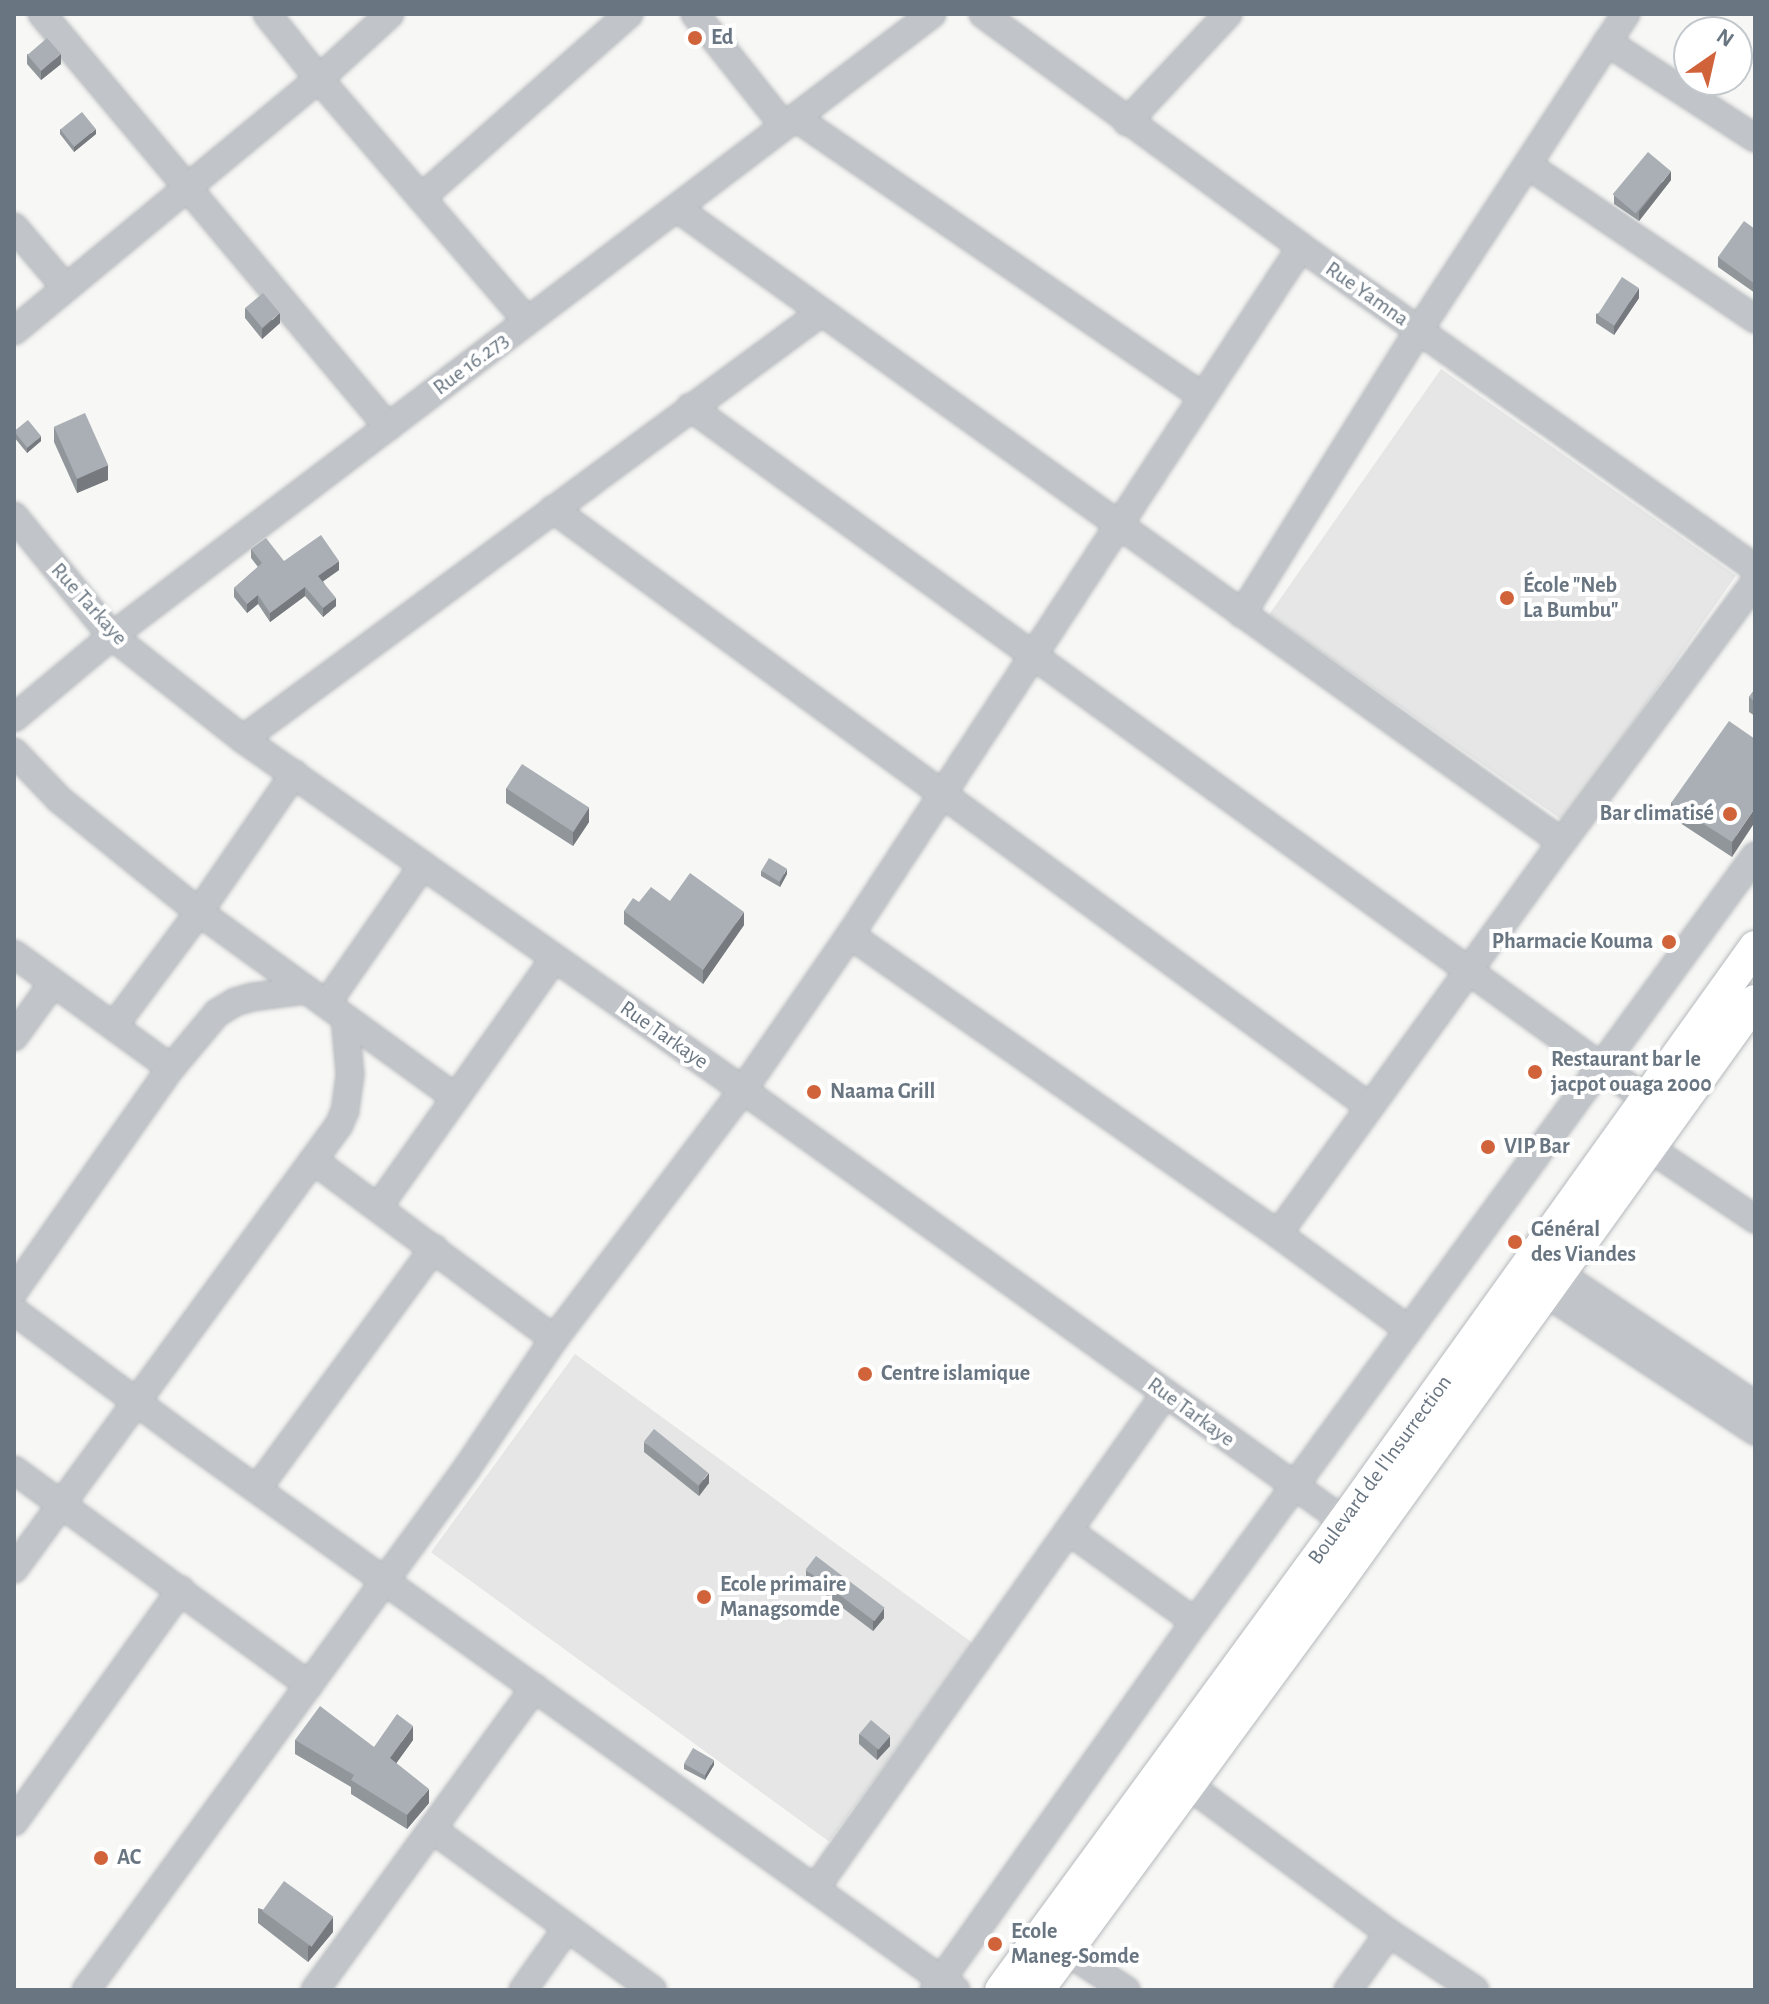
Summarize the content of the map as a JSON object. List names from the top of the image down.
{
  "streets": {
    "main road": ["Boulevard de l'Insurrection"],
    "street": ["Rue Yamna", "Rue 16.273", "Rue Tarkaye"]
  },
  "crossings": [
    ["Rue 16.273", "Rue Tarkaye"],
    ["Rue Tarkaye", "Boulevard de l'Insurrection"]
  ],
  "places": [
    "Ed",
    "École \"Neb La Bumbu\"",
    "Bar climatisé",
    "Pharmacie Kouma",
    "Restaurant bar le jacpot ouaga 2000",
    "Naama Grill",
    "VIP Bar",
    "Général des Viandes",
    "Centre islamique",
    "Ecole primaire Managsomde",
    "AC",
    "Ecole Maneg-Somde"
  ],
  "north": "top right"
}
